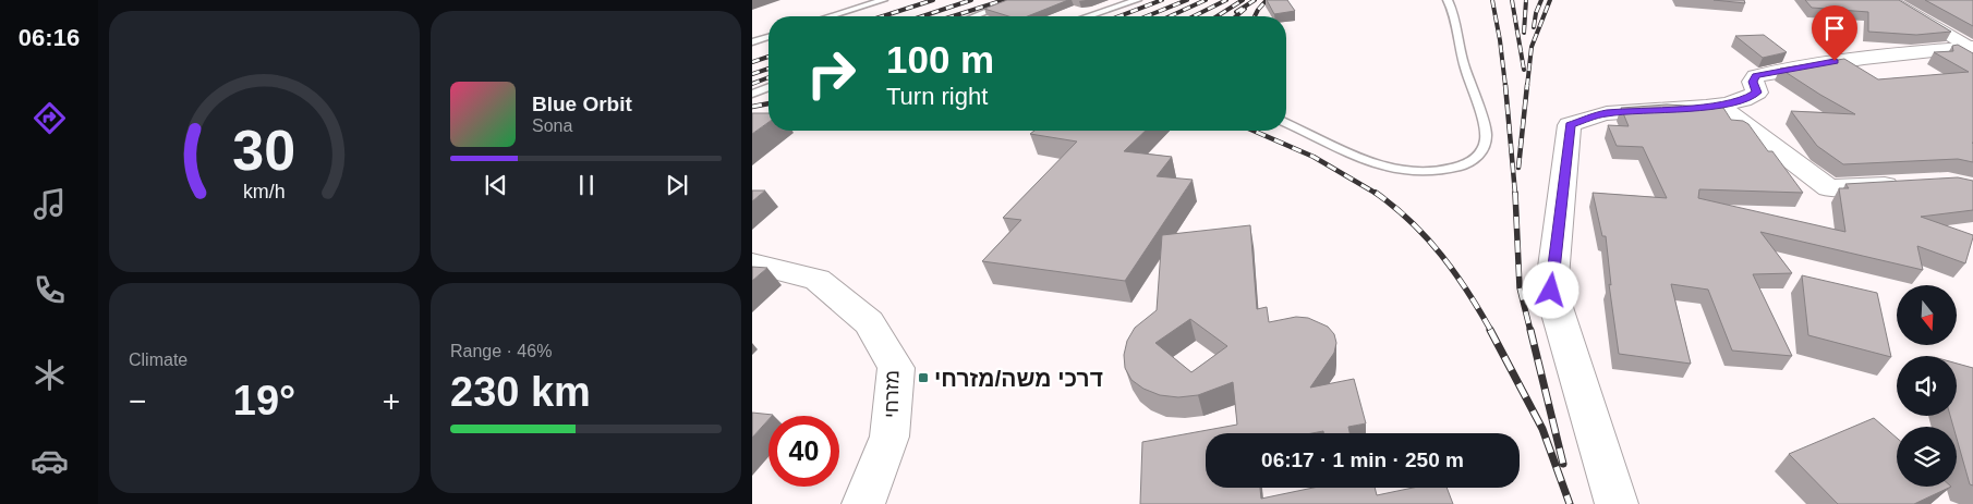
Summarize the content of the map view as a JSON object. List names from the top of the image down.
{
  "streets": {
    "street": ["מזרחי"]
  },
  "places": {
    "transit": ["דרכי משה/מזרחי"]
  },
  "north": "bottom",
  "page": {
    "tabs": "06:16",
    "turn": ["100 m", "Turn right"],
    "song": ["Blue Orbit", "Sona"],
    "tile": [
      "Climate",
      ["Range · 46%", "230 km"]
    ],
    "heat": ["−", "19°", "+"],
    "limit": "40",
    "trip": "06:17 · 1 min · 250 m",
    "gauge": ["30", "km/h"]
  }
}
